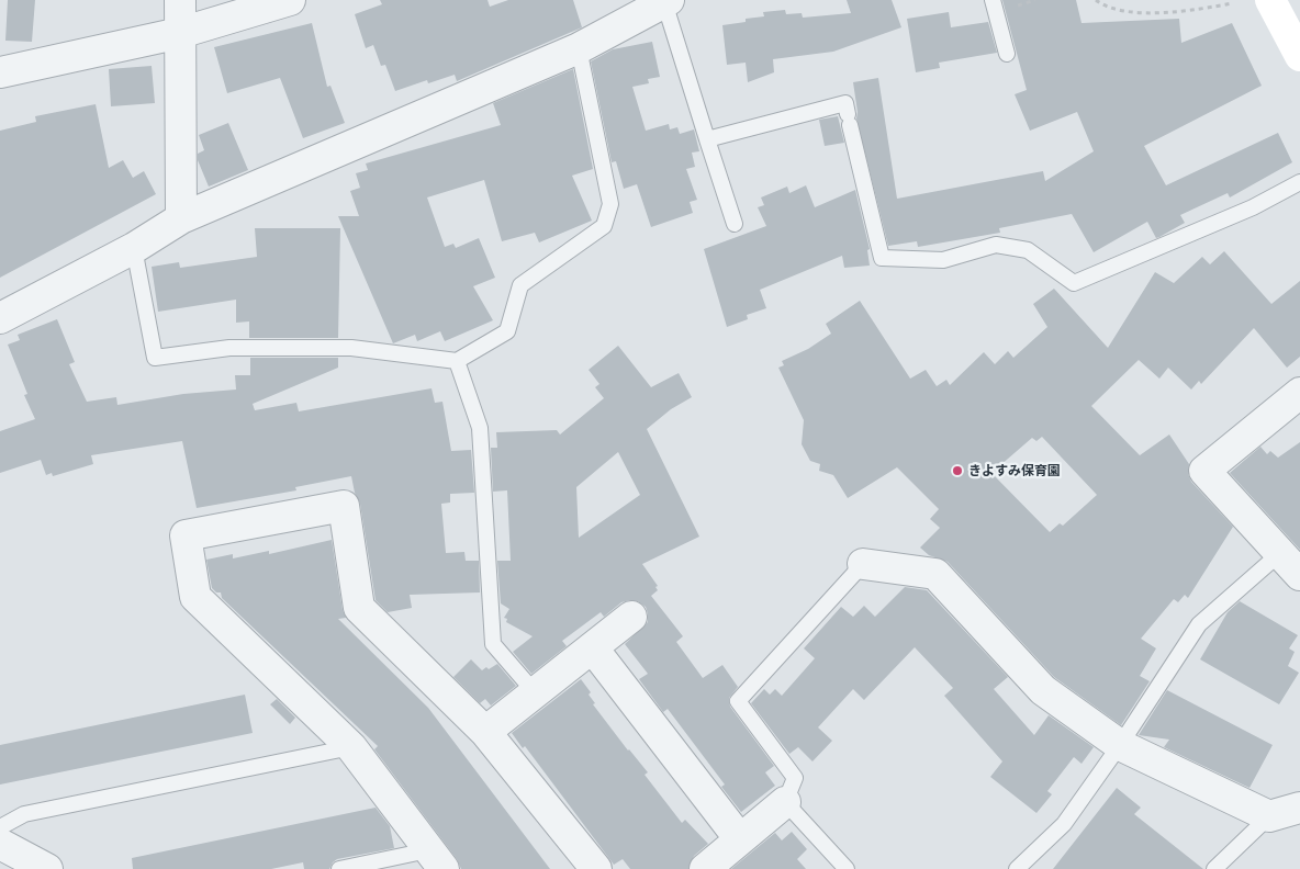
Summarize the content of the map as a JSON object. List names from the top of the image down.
{
  "places": ["きよすみ保育園"]
}
